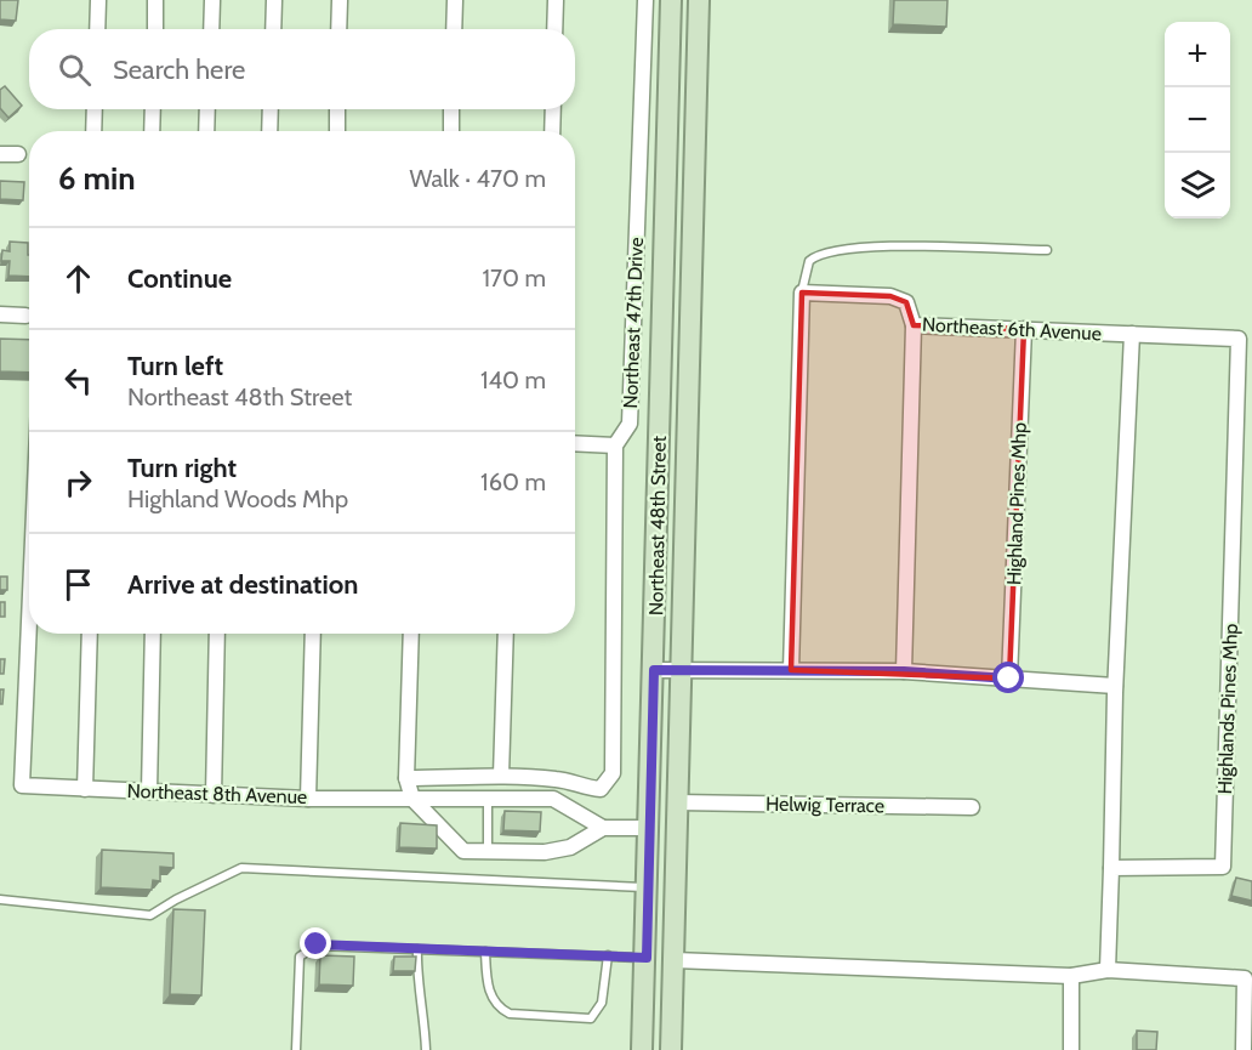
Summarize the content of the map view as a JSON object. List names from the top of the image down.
{
  "streets": {
    "main road": ["Northeast 48th Street"],
    "street": [
      "Northeast 47th Drive",
      "Northeast 6th Avenue",
      "Highland Pines Mhp",
      "Highlands Pines Mhp",
      "Northeast 8th Avenue",
      "Helwig Terrace"
    ]
  },
  "crossings": [
    ["Northeast 6th Avenue", "Highland Pines Mhp"],
    ["Northeast 6th Avenue", "Highlands Pines Mhp"],
    ["Northeast 48th Street", "Helwig Terrace"]
  ],
  "page": {
    "map_buttons": ["+", "−"],
    "search": "Search here",
    "heading": ["6 min", "Walk · 470 m"],
    "list": [
      ["Continue", "170 m"],
      ["Turn left", "Northeast 48th Street", "140 m"],
      ["Turn right", "Highland Woods Mhp", "160 m"],
      "Arrive at destination"
    ]
  }
}
